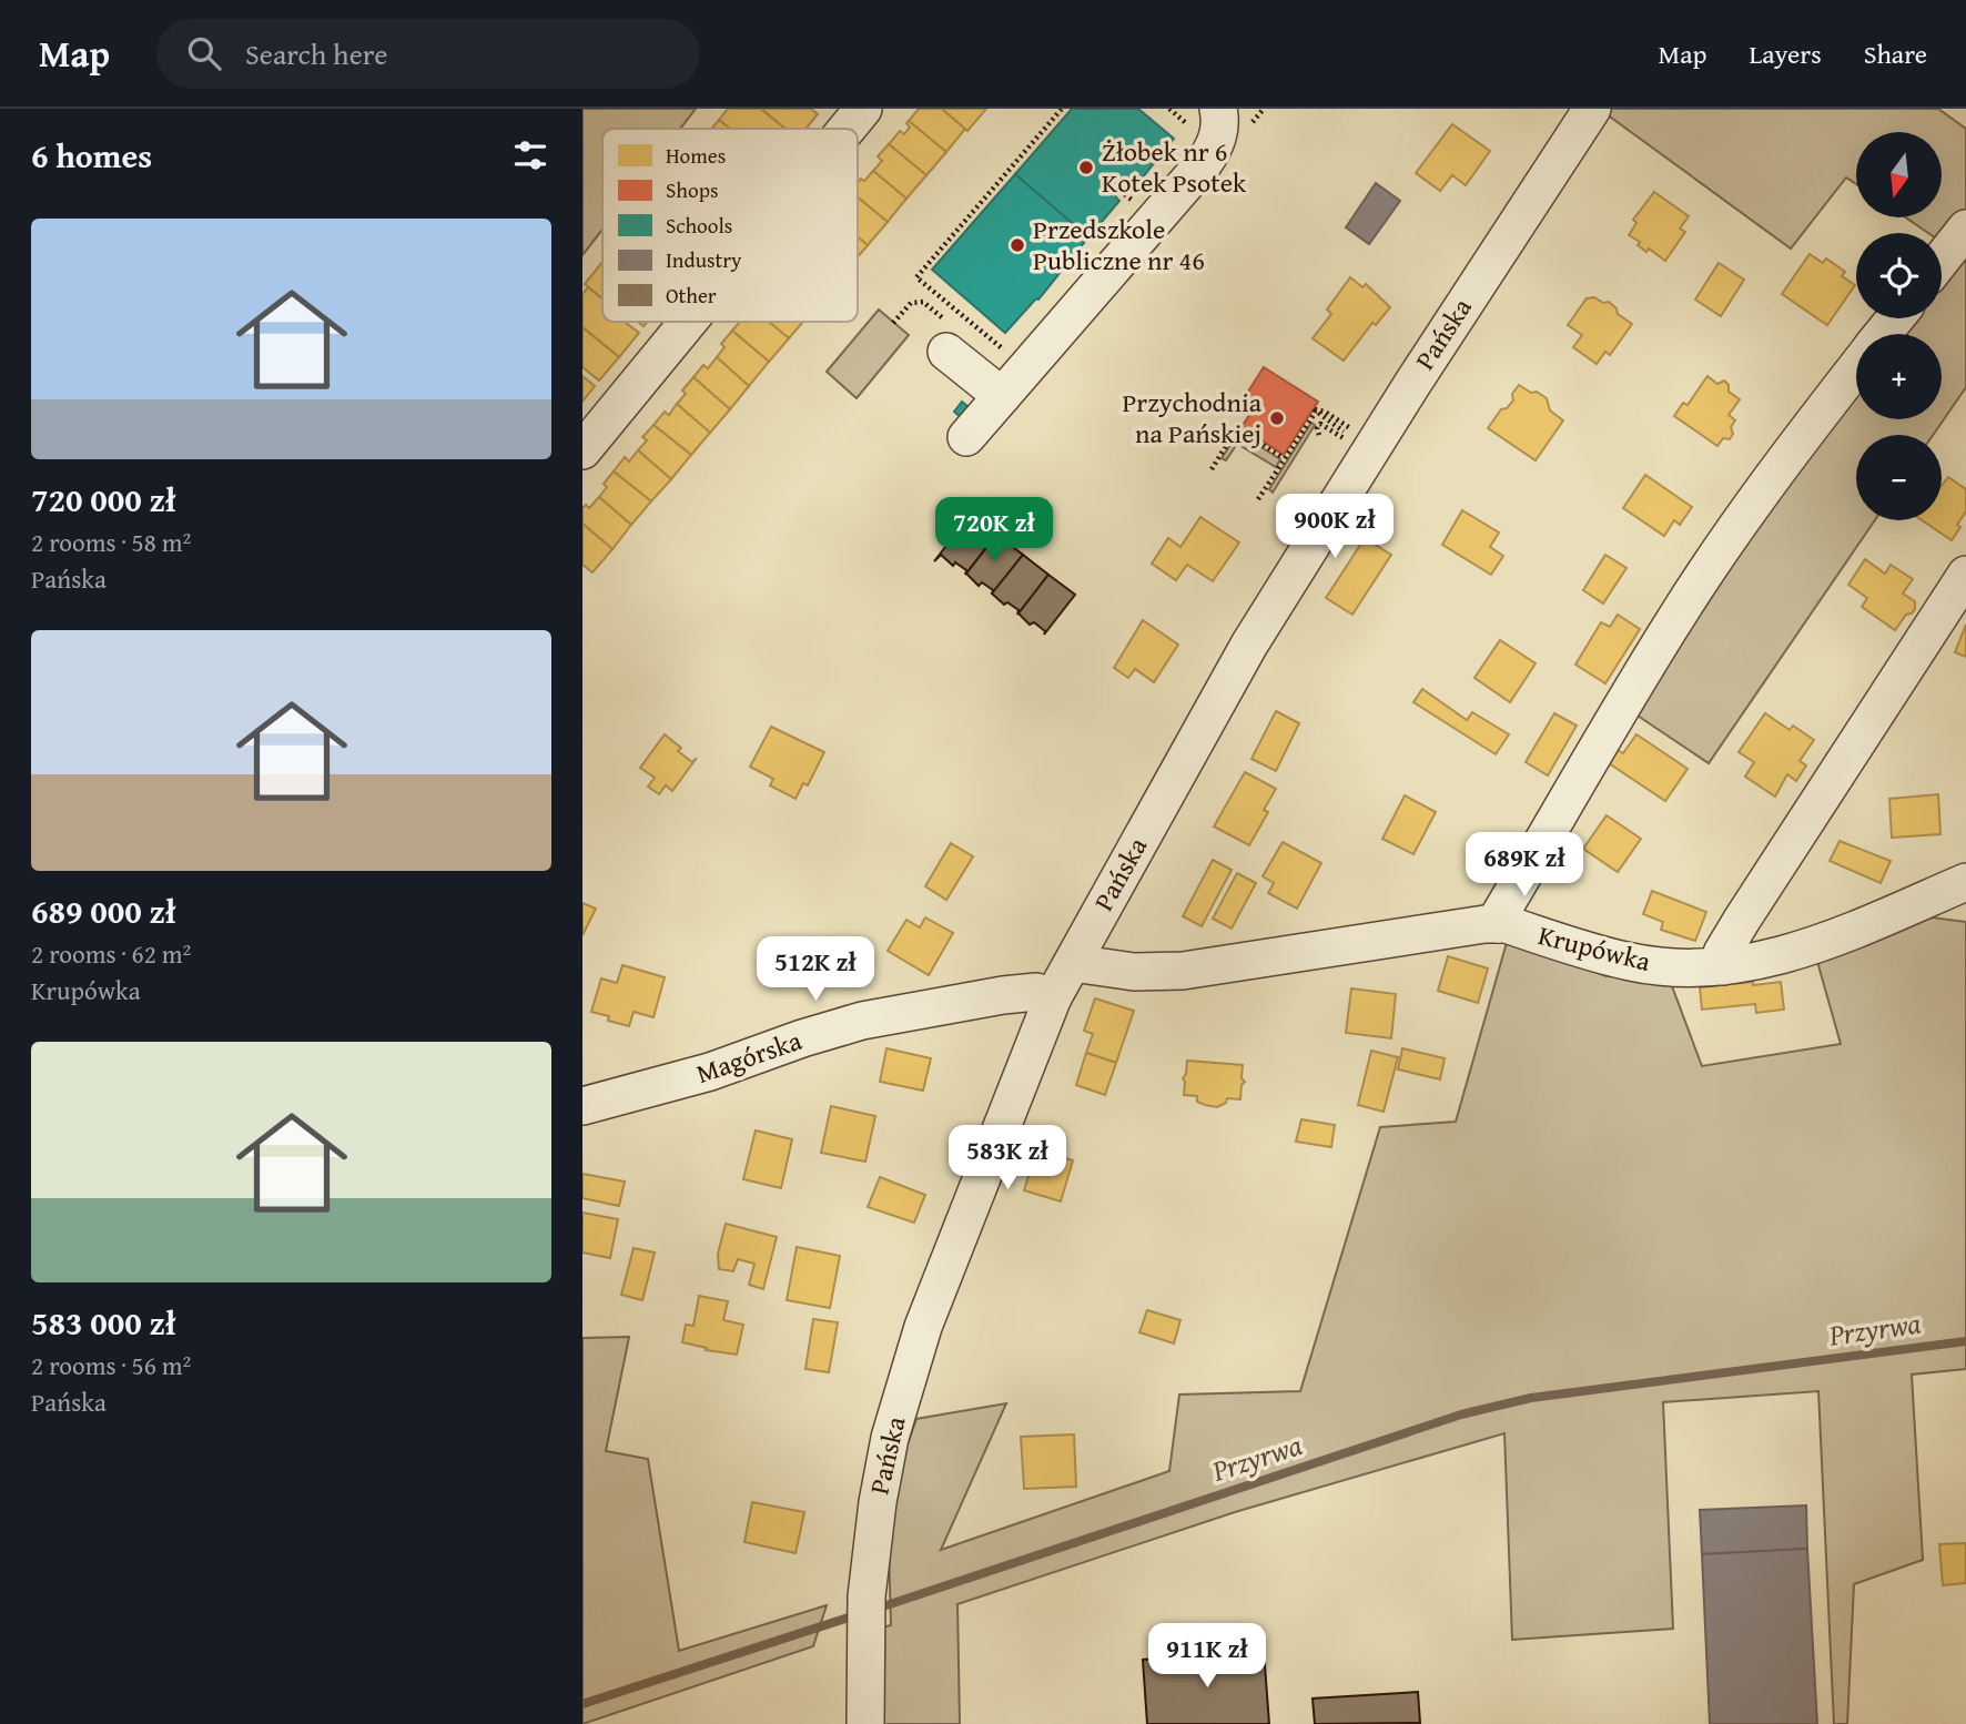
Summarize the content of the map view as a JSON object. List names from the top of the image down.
{
  "streets": {
    "street": ["Pańska", "Krupówka", "Magórska"]
  },
  "crossings": [
    ["Pańska", "Krupówka"],
    ["Pańska", "Magórska"]
  ],
  "water": ["Przyrwa"],
  "places": ["Żłobek nr 6 Kotek Psotek", "Przedszkole Publiczne nr 46", "Przychodnia na Pańskiej"],
  "legend": [
    "Homes",
    "Shops",
    "Schools",
    "Industry",
    "Other"
  ],
  "north": "bottom",
  "page": {
    "header": "Map",
    "search": "Search here",
    "nav": ["Map", "Layers", "Share"],
    "heading": "6 homes",
    "map_buttons": ["+", "−"],
    "list": [
      {
        "name": "720 000 zł",
        "note": "2 rooms · 58 m² · Pańska"
      },
      {
        "name": "689 000 zł",
        "note": "2 rooms · 62 m² · Krupówka"
      },
      {
        "name": "583 000 zł",
        "note": "2 rooms · 56 m² · Pańska"
      }
    ],
    "price": [
      "900K zł",
      "720K zł",
      "689K zł",
      "512K zł",
      "583K zł",
      "911K zł"
    ]
  }
}
